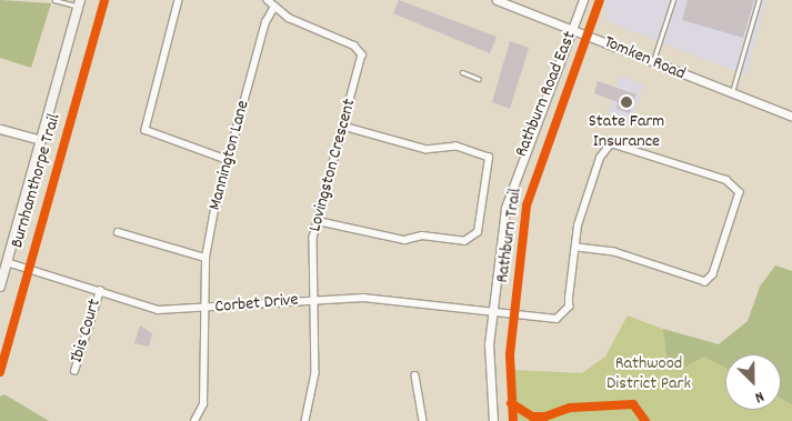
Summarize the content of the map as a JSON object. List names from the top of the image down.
{
  "streets": {
    "street": [
      "Tomken Road",
      "Rathburn Road East",
      "Mannington Lane",
      "Lovingston Crescent",
      "Corbet Drive",
      "Ibis Court"
    ],
    "cycle path": ["Burnhamthorpe Trail", "Rathburn Trail"]
  },
  "crossings": [
    ["Tomken Road", "Rathburn Road East"],
    ["Rathburn Road East", "Corbet Drive"],
    ["Mannington Lane", "Lovingston Crescent"],
    ["Mannington Lane", "Corbet Drive"],
    ["Lovingston Crescent", "Corbet Drive"],
    ["Corbet Drive", "Ibis Court"]
  ],
  "parks": ["Rathwood District Park"],
  "places": ["State Farm Insurance"],
  "north": "bottom right"
}
